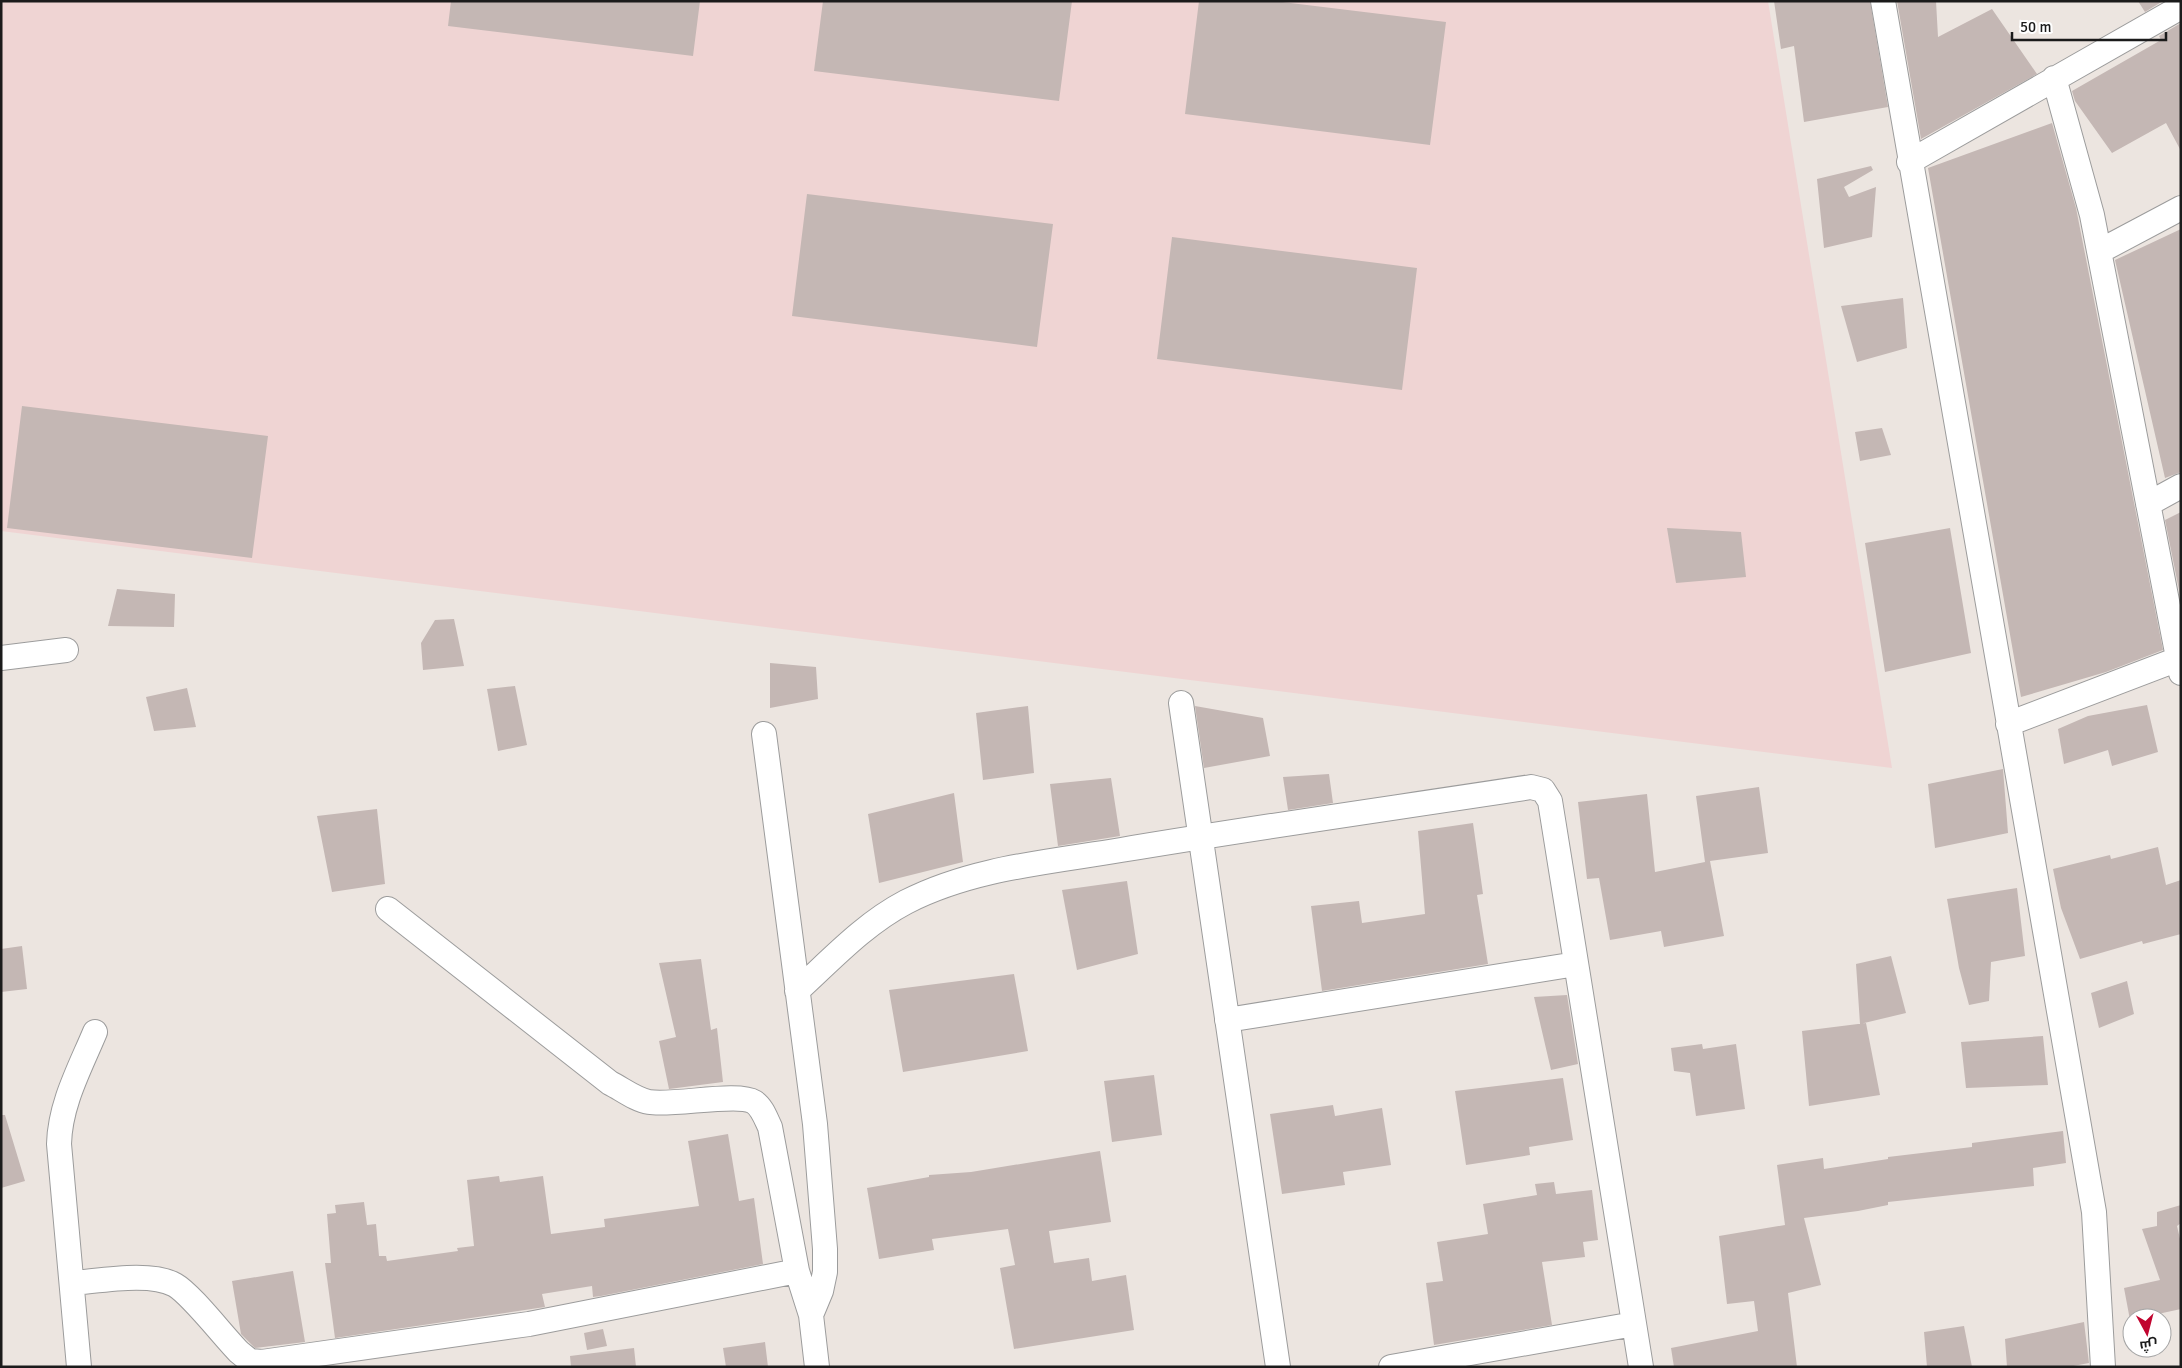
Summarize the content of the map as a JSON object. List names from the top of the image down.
{
  "scale_bar": "50 m",
  "north": "bottom"
}
